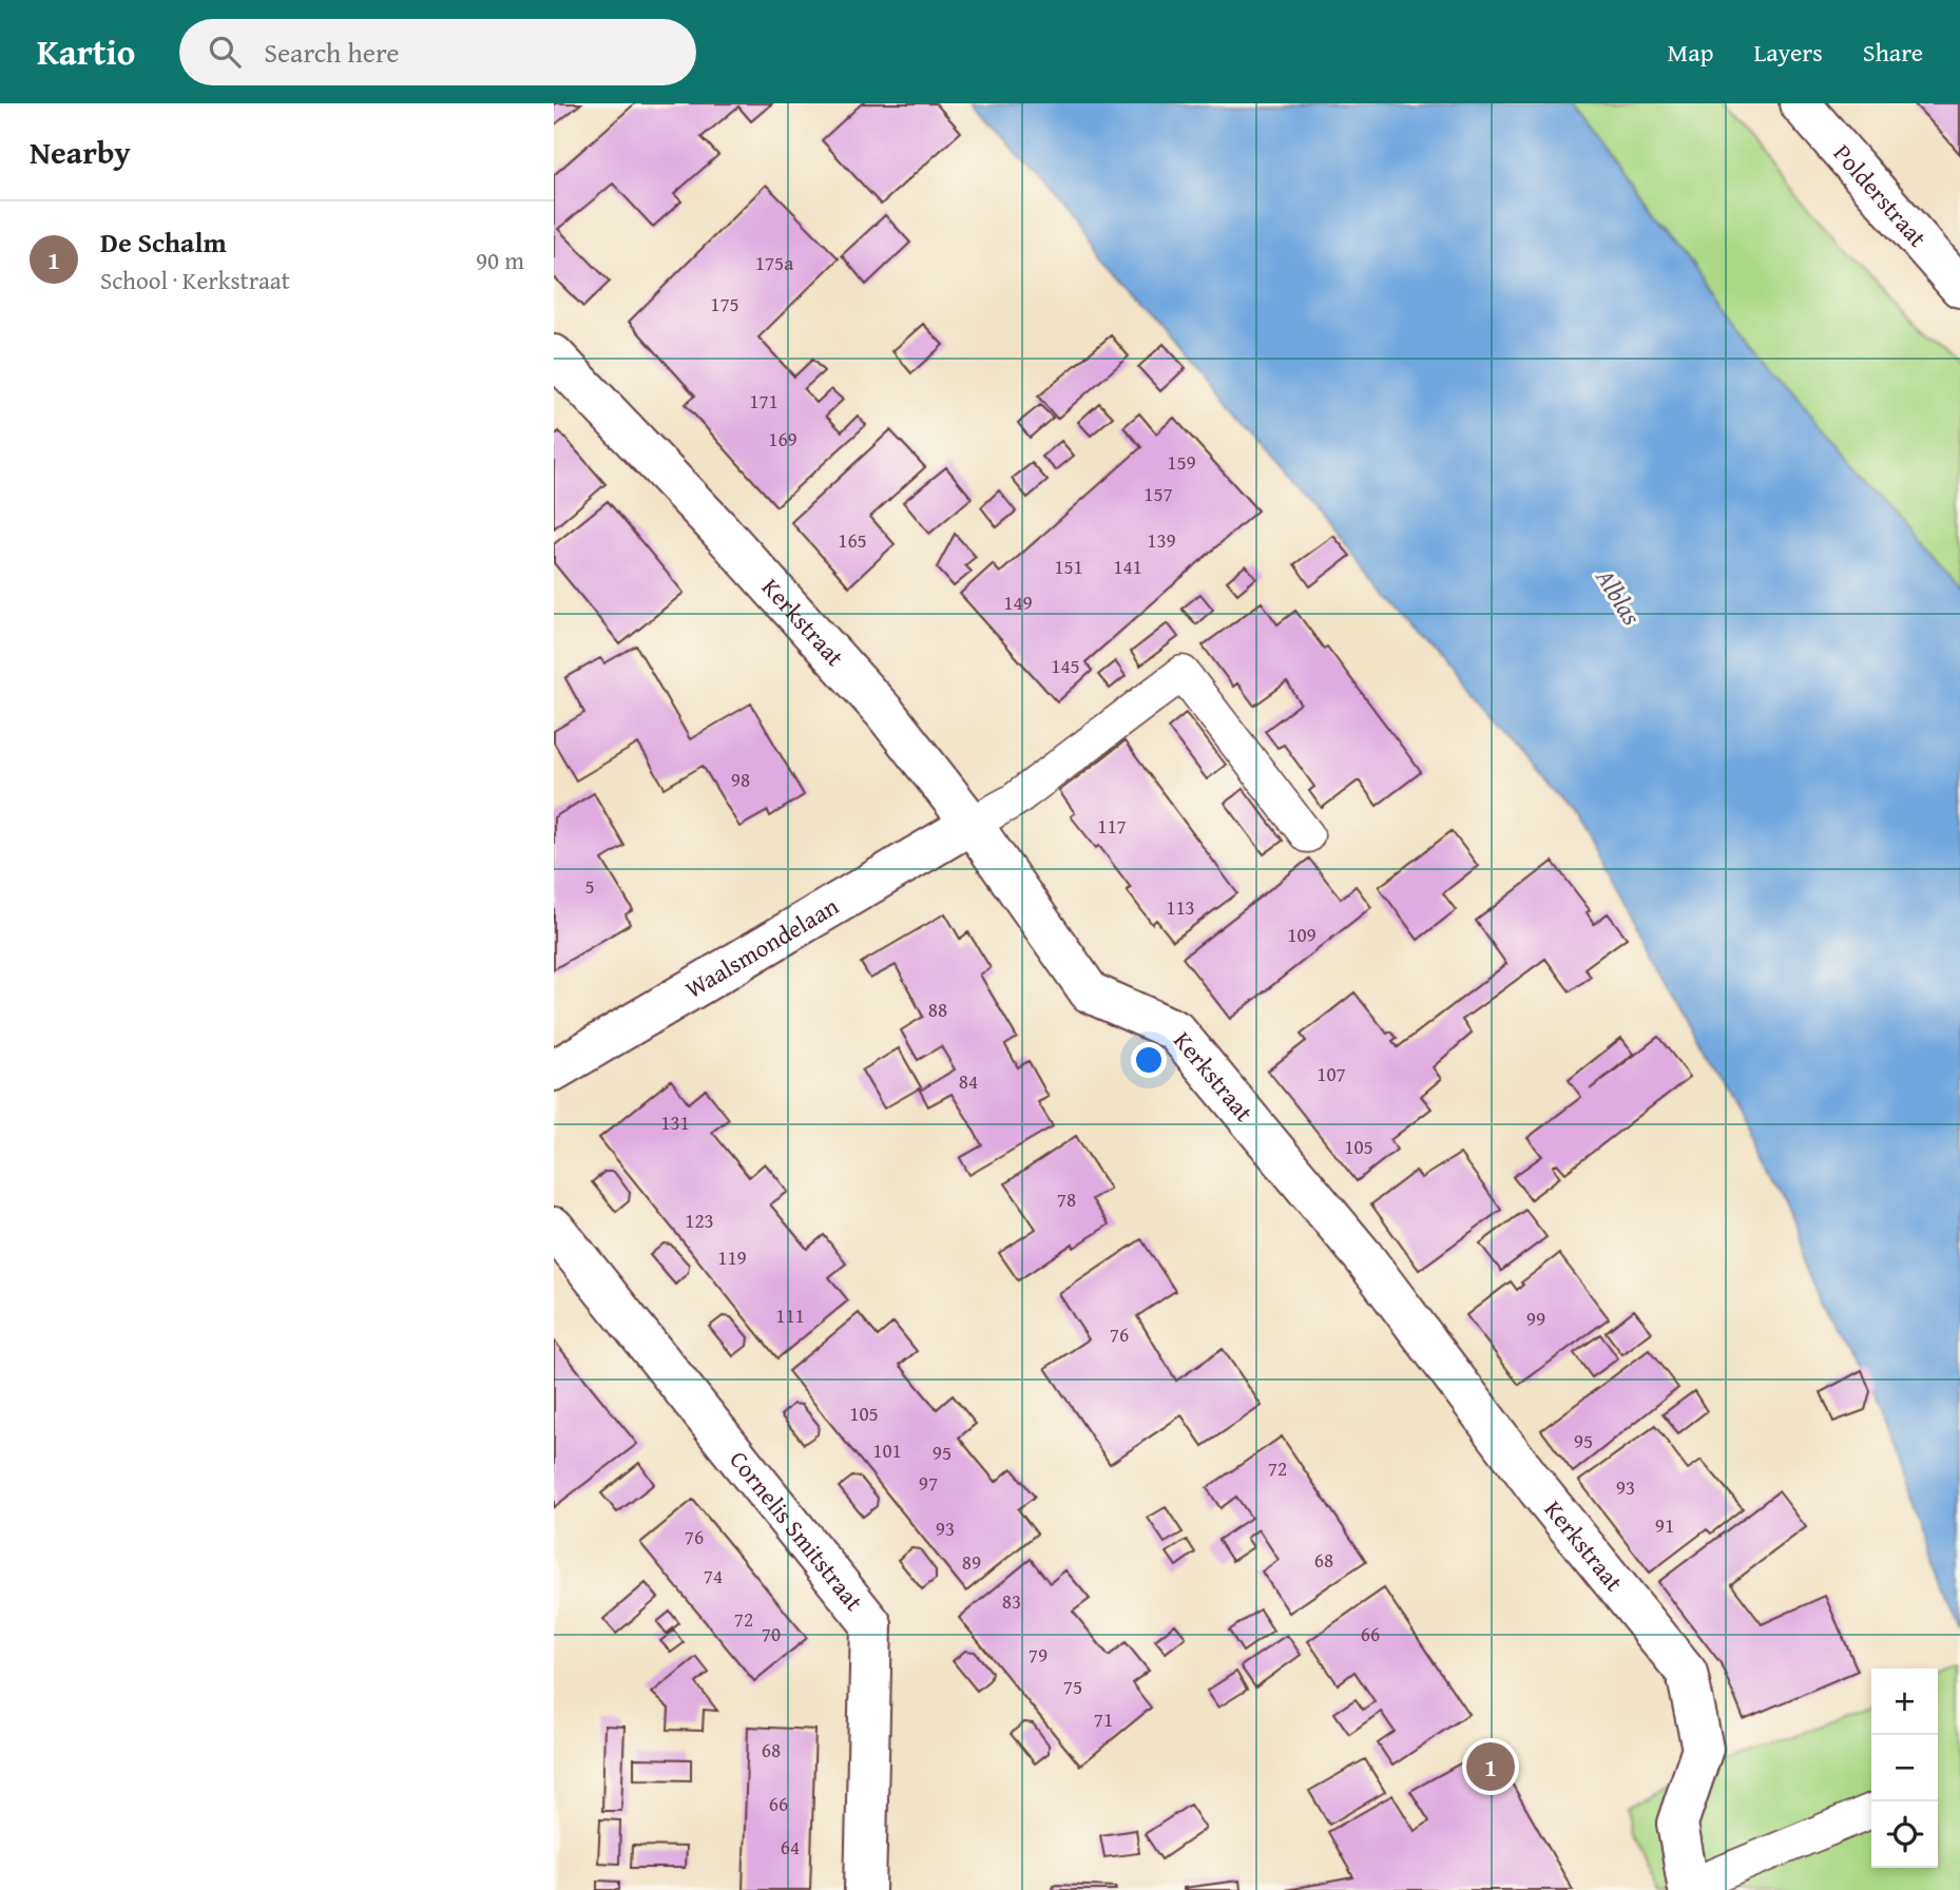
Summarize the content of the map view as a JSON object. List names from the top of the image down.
{
  "streets": {
    "street": [
      "Polderstraat",
      "Kerkstraat",
      "Waalsmondelaan",
      "Cornelis Smitstraat"
    ]
  },
  "crossings": [
    ["Kerkstraat", "Waalsmondelaan"]
  ],
  "water": ["Alblas"],
  "house_numbers": [
    "175a",
    "175",
    "171",
    "169",
    "159",
    "157",
    "165",
    "139",
    "151",
    "141",
    "149",
    "145",
    "98",
    "117",
    "5",
    "113",
    "109",
    "88",
    "107",
    "84",
    "131",
    "105",
    "78",
    "123",
    "119",
    "111",
    "99",
    "76",
    "105",
    "95",
    "101",
    "95",
    "72",
    "97",
    "93",
    "91",
    "93",
    "76",
    "68",
    "89",
    "74",
    "83",
    "72",
    "70",
    "66",
    "79",
    "75",
    "71",
    "68",
    "66",
    "64"
  ],
  "page": {
    "header": "Kartio",
    "search": "Search here",
    "nav": ["Map", "Layers", "Share"],
    "heading": "Nearby",
    "list": [
      {
        "mark": "1",
        "name": "De Schalm",
        "note": "School · Kerkstraat",
        "value": "90 m"
      }
    ],
    "map_buttons": ["+", "−"],
    "pins": "1"
  }
}
